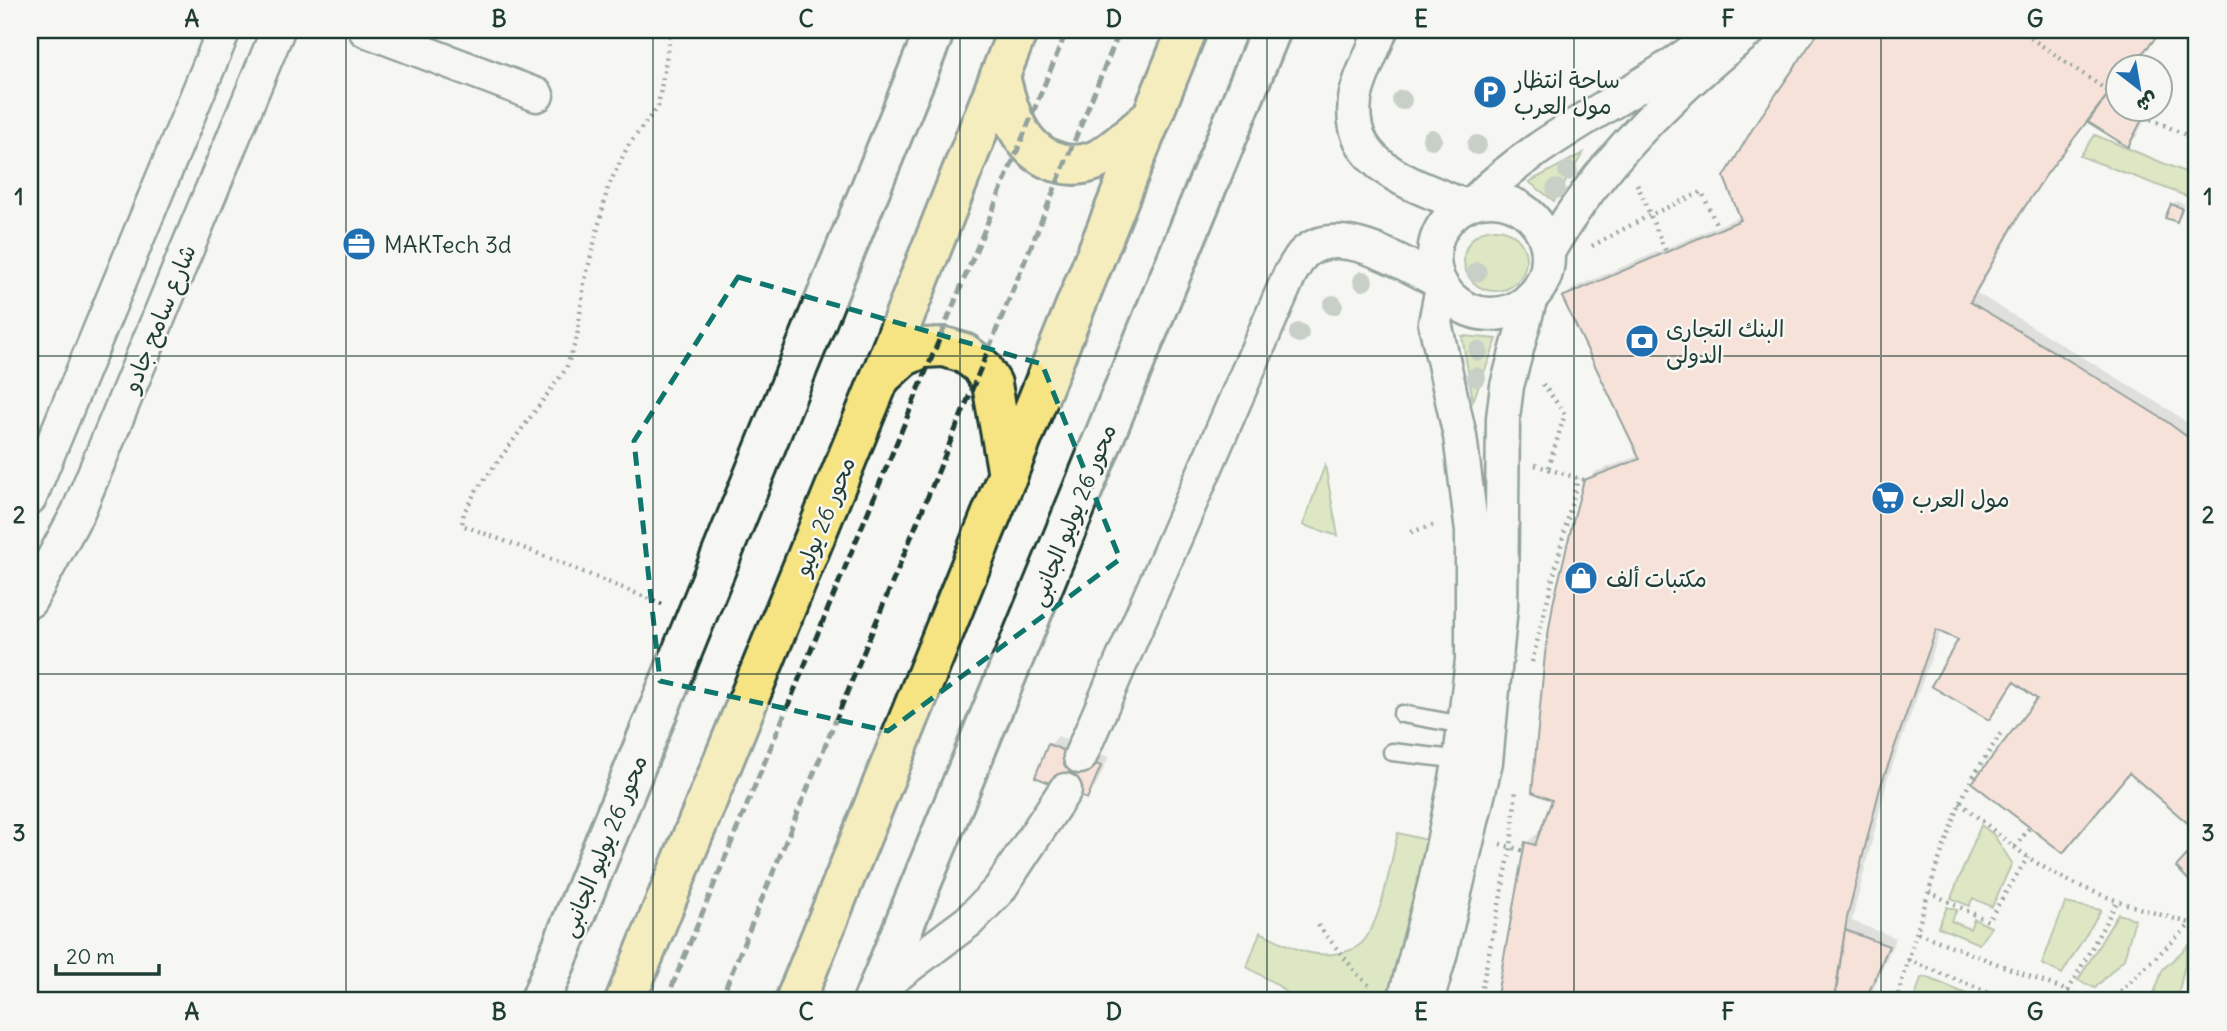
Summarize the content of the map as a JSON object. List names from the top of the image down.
{
  "streets": {
    "highway": ["محور 26 يوليو"],
    "main road": ["محور 26 يوليو الجانبى"],
    "street": ["شارع سامح جادو"]
  },
  "places": {
    "parking": ["ساحة انتظار مول العرب"],
    "office": ["MAKTech 3d"],
    "bank": ["البنك التجارى الدولى"],
    "supermarket": ["مول العرب"],
    "shop": ["مكتبات ألف"]
  },
  "scale_bar": "20 m",
  "north": "bottom right",
  "grid": {
    "columns": [
      "A",
      "B",
      "C",
      "D",
      "E",
      "F",
      "G"
    ],
    "rows": ["1", "2", "3"]
  }
}
